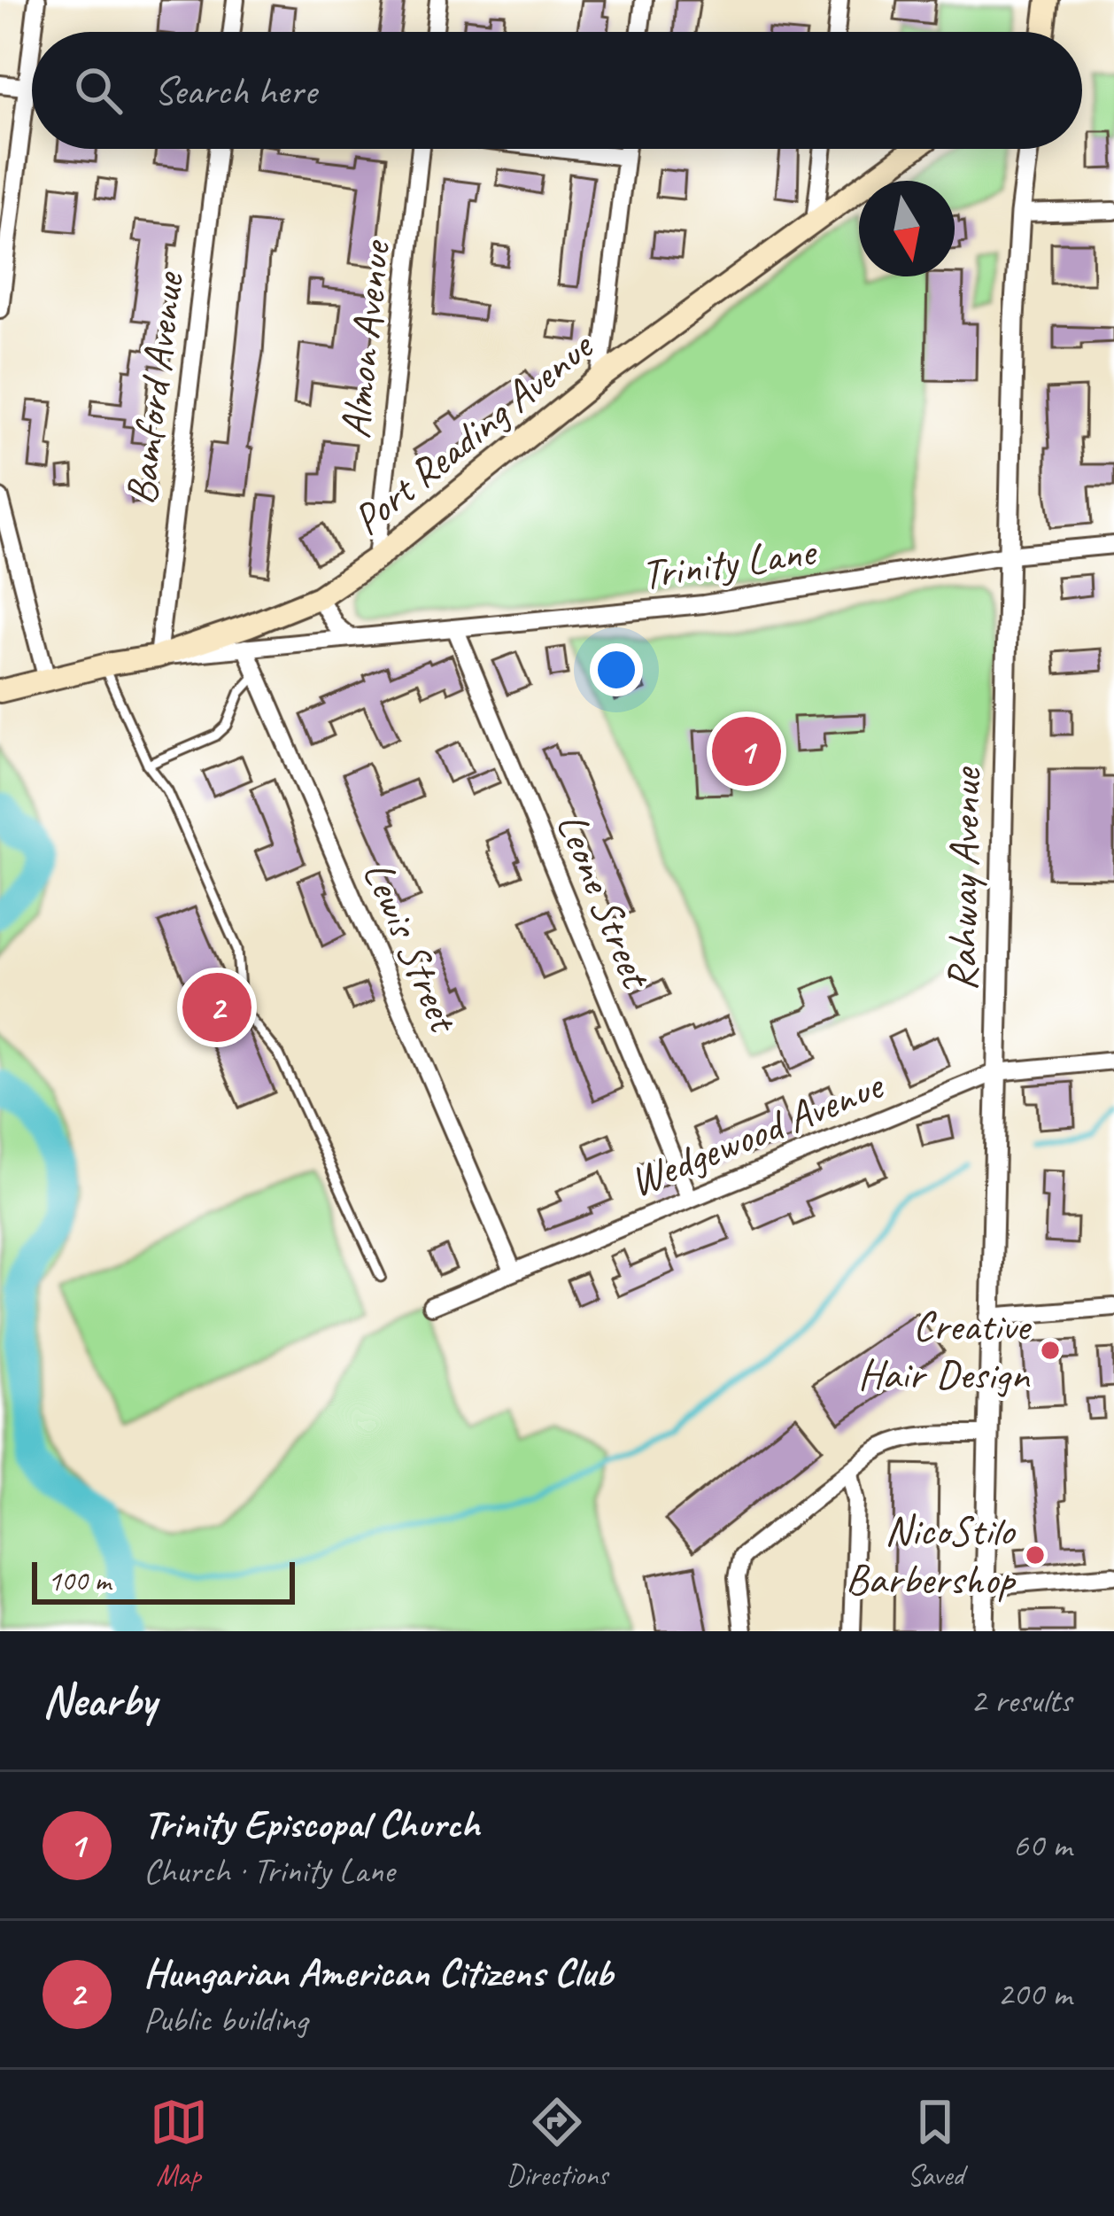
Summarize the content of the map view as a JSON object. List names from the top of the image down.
{
  "streets": {
    "main road": ["Port Reading Avenue"],
    "street": [
      "Almon Avenue",
      "Bamford Avenue",
      "Trinity Lane",
      "Rahway Avenue",
      "Leone Street",
      "Lewis Street",
      "Wedgewood Avenue"
    ]
  },
  "crossings": [
    ["Almon Avenue", "Port Reading Avenue"],
    ["Bamford Avenue", "Port Reading Avenue"],
    ["Bamford Avenue", "Trinity Lane"],
    ["Port Reading Avenue", "Trinity Lane"],
    ["Trinity Lane", "Rahway Avenue"],
    ["Trinity Lane", "Leone Street"],
    ["Trinity Lane", "Lewis Street"],
    ["Rahway Avenue", "Wedgewood Avenue"],
    ["Leone Street", "Wedgewood Avenue"],
    ["Lewis Street", "Wedgewood Avenue"]
  ],
  "places": ["Creative Hair Design", "NicoStilo Barbershop"],
  "scale_bar": "100 m",
  "north": "bottom",
  "page": {
    "search": "Search here",
    "pins": ["1", "2"],
    "scale": "100 m",
    "heading": ["Nearby", "2 results"],
    "list": [
      {
        "mark": "1",
        "name": "Trinity Episcopal Church",
        "note": "Church · Trinity Lane",
        "value": "60 m"
      },
      {
        "mark": "2",
        "name": "Hungarian American Citizens Club",
        "note": "Public building",
        "value": "200 m"
      }
    ],
    "nav": ["Map", "Directions", "Saved"]
  }
}
